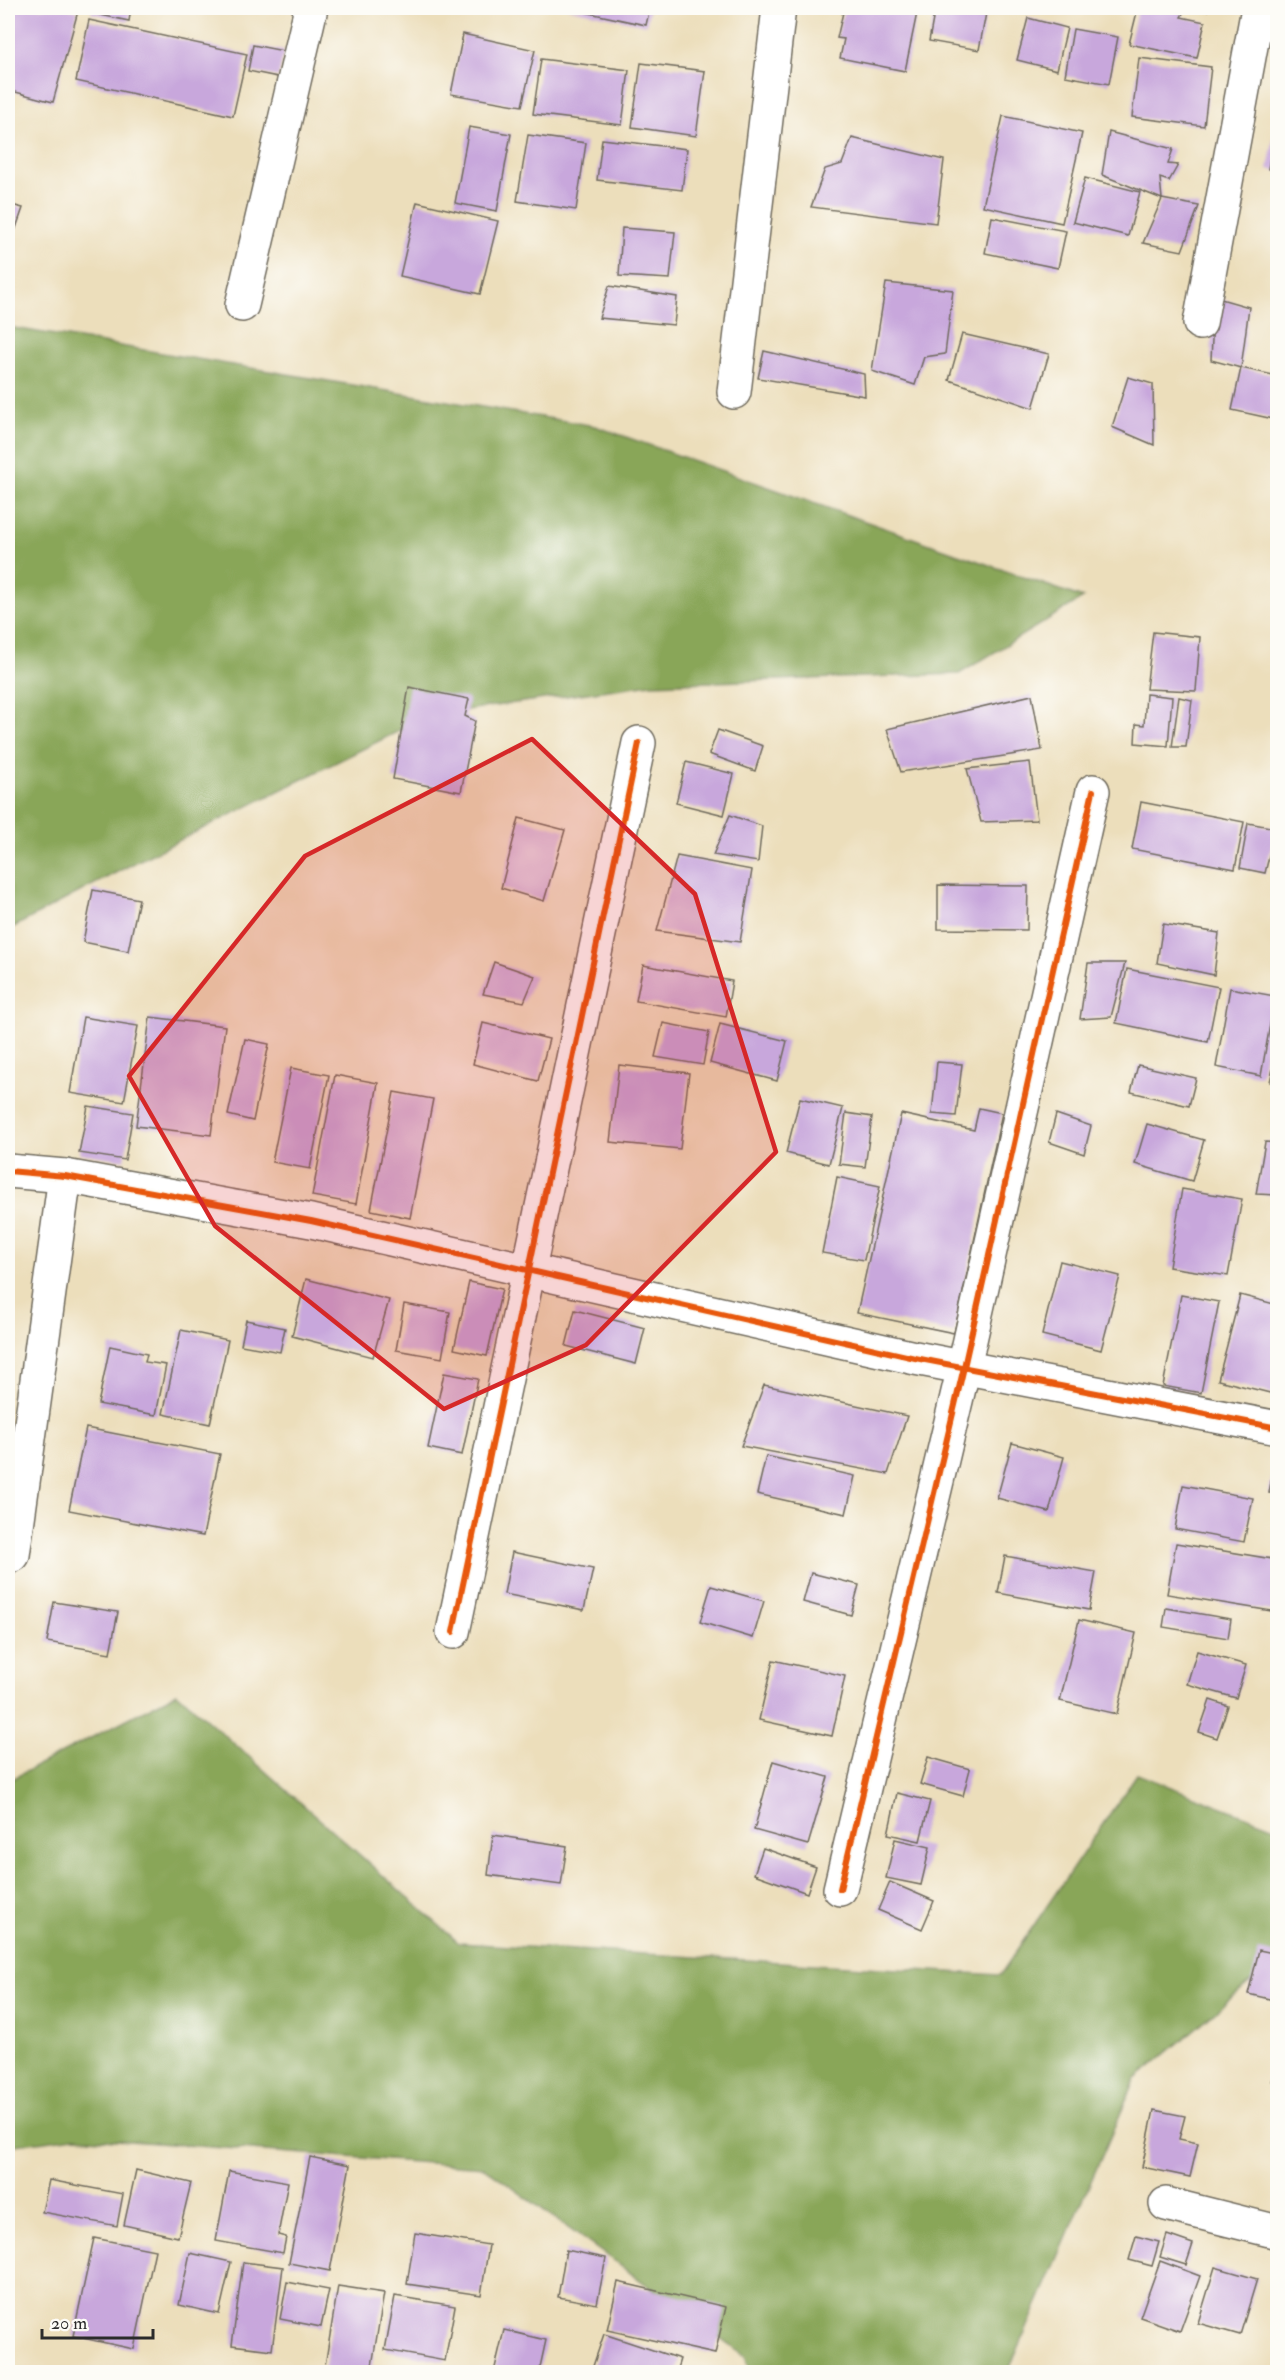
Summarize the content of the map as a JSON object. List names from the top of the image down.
{
  "scale_bar": "20 m"
}
